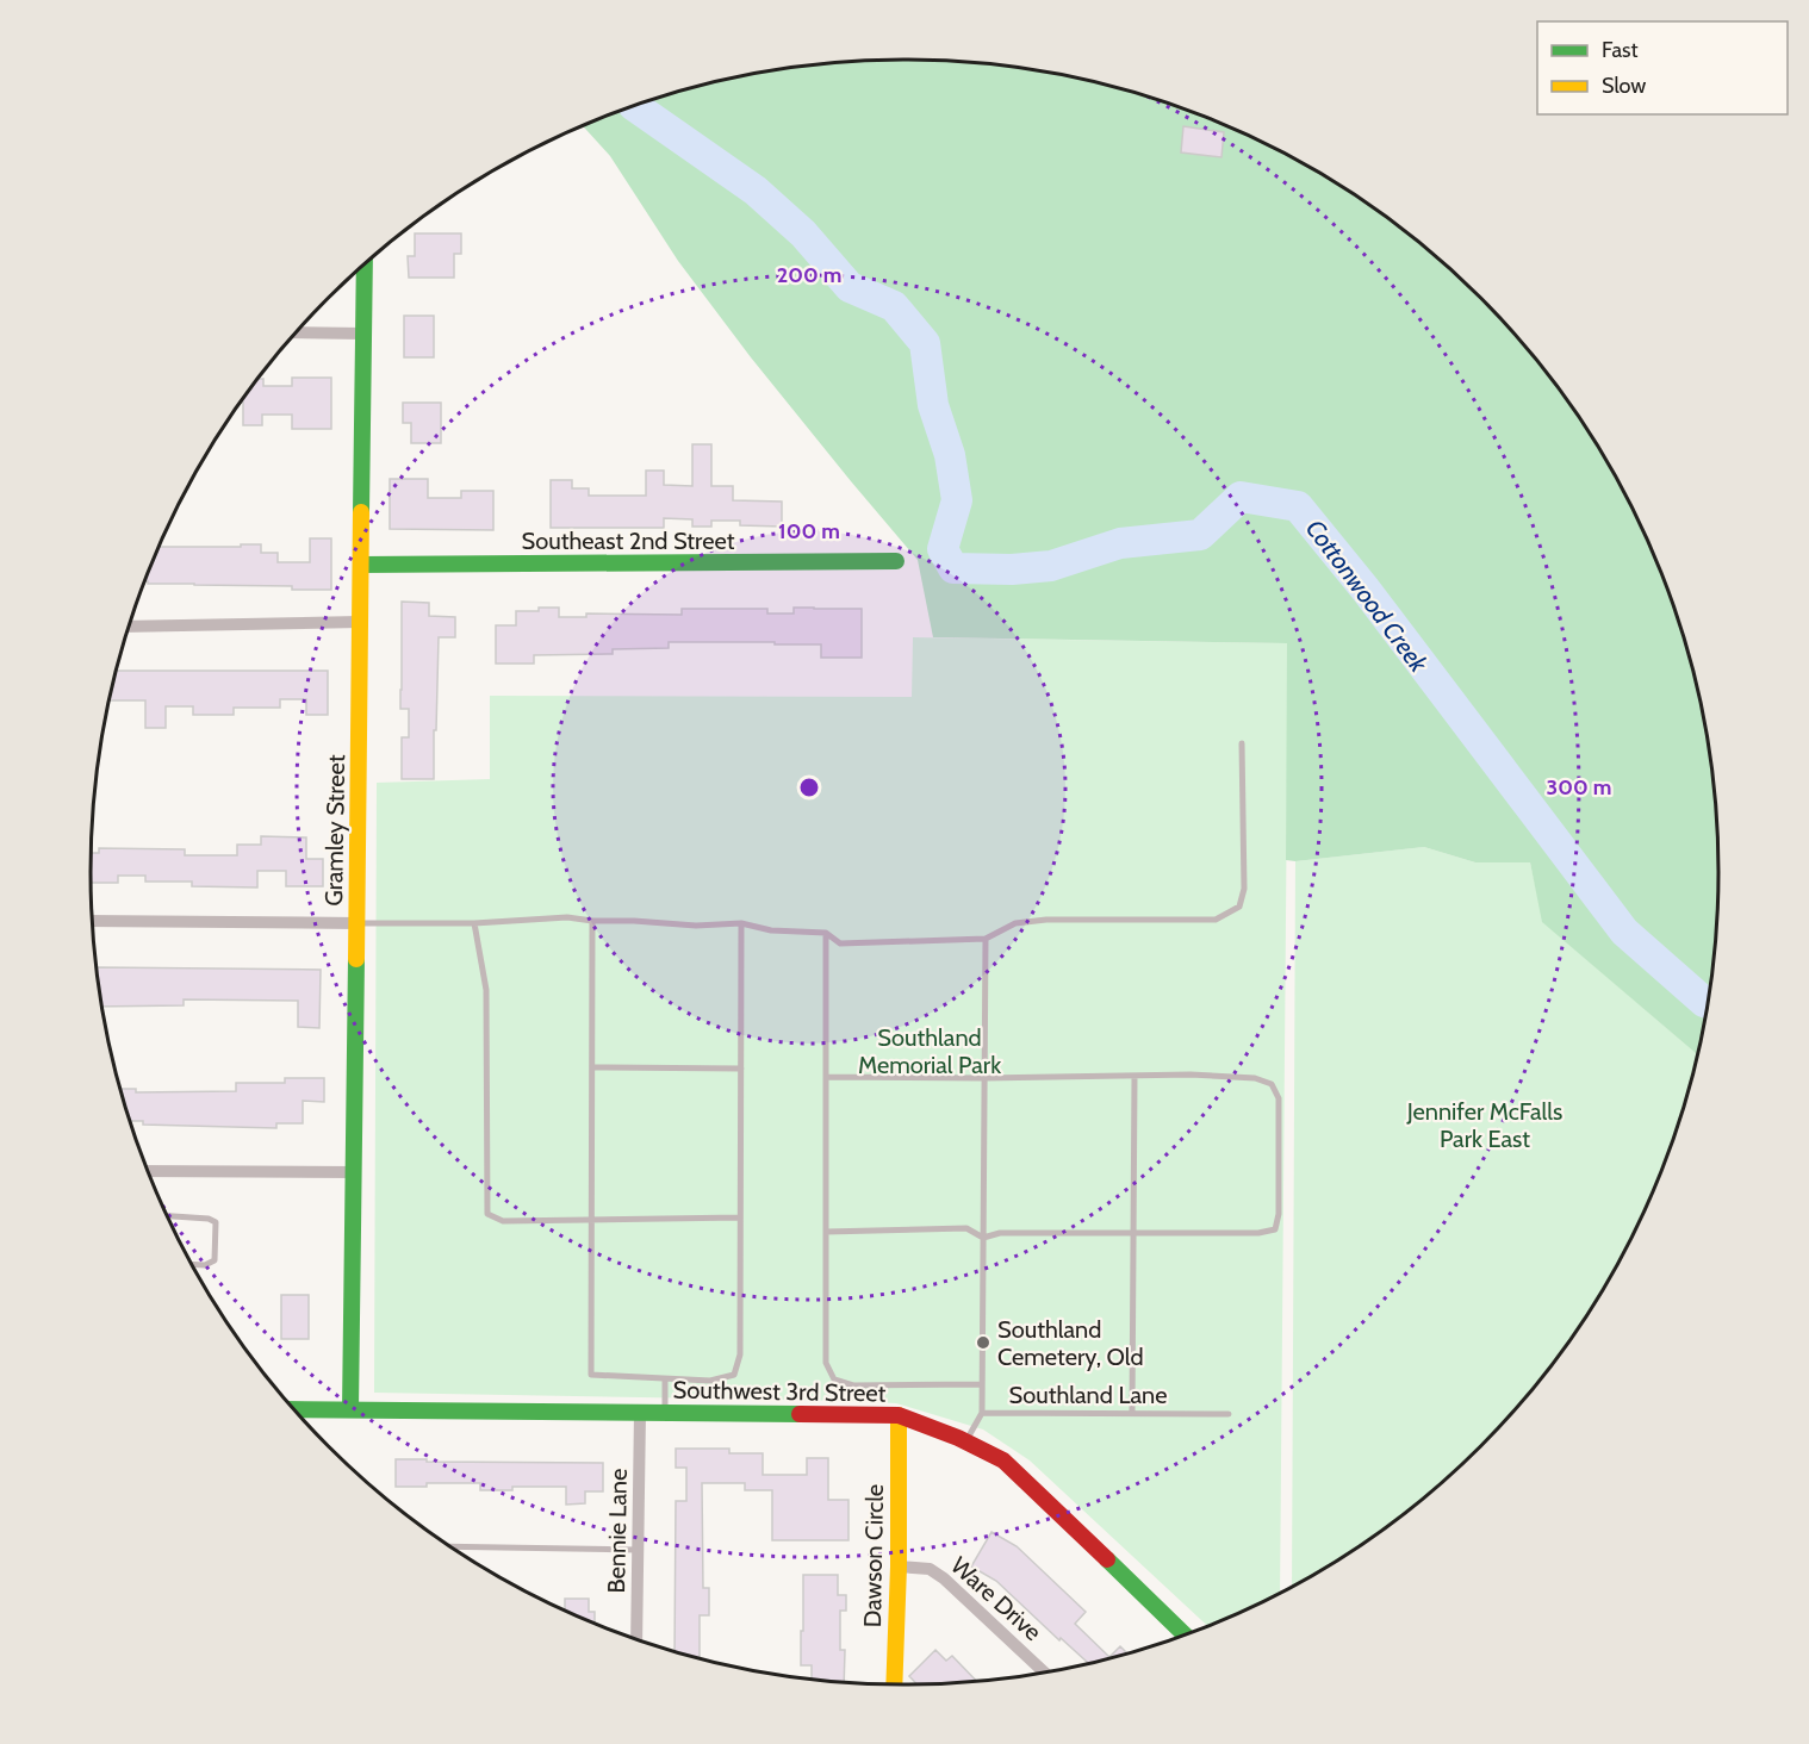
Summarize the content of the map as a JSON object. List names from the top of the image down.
{
  "streets": {
    "street": [
      "Southeast 2nd Street",
      "Gramley Street",
      "Southwest 3rd Street",
      "Bennie Lane",
      "Dawson Circle",
      "Ware Drive"
    ],
    "lane": ["Southland Lane"]
  },
  "crossings": [
    ["Southeast 2nd Street", "Gramley Street"],
    ["Gramley Street", "Southwest 3rd Street"],
    ["Southwest 3rd Street", "Southland Lane"],
    ["Southwest 3rd Street", "Bennie Lane"],
    ["Southwest 3rd Street", "Dawson Circle"],
    ["Dawson Circle", "Ware Drive"]
  ],
  "water": ["Cottonwood Creek"],
  "parks": ["Southland Memorial Park", "Jennifer McFalls Park East"],
  "places": ["Southland Cemetery, Old"],
  "legend": ["Fast", "Slow"],
  "rings": ["200 m", "100 m", "300 m"]
}
